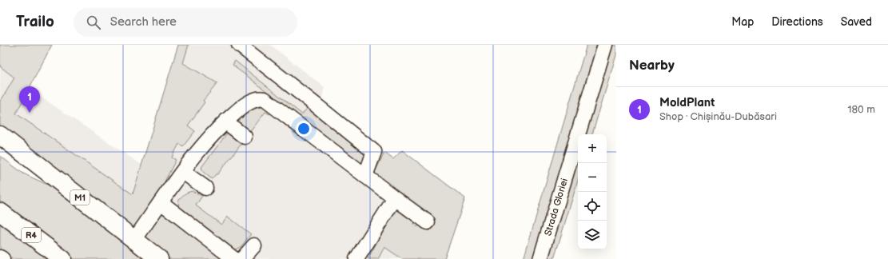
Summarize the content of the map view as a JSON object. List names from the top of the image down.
{
  "streets": {
    "main road": ["M1", "R4"],
    "street": ["Strada Gloriei"]
  },
  "page": {
    "header": "Trailo",
    "search": "Search here",
    "nav": ["Map", "Directions", "Saved"],
    "heading": "Nearby",
    "pins": "1",
    "list": [
      {
        "mark": "1",
        "name": "MoldPlant",
        "note": "Shop · Chișinău-Dubăsari",
        "value": "180 m"
      }
    ],
    "map_buttons": ["+", "−"]
  }
}
